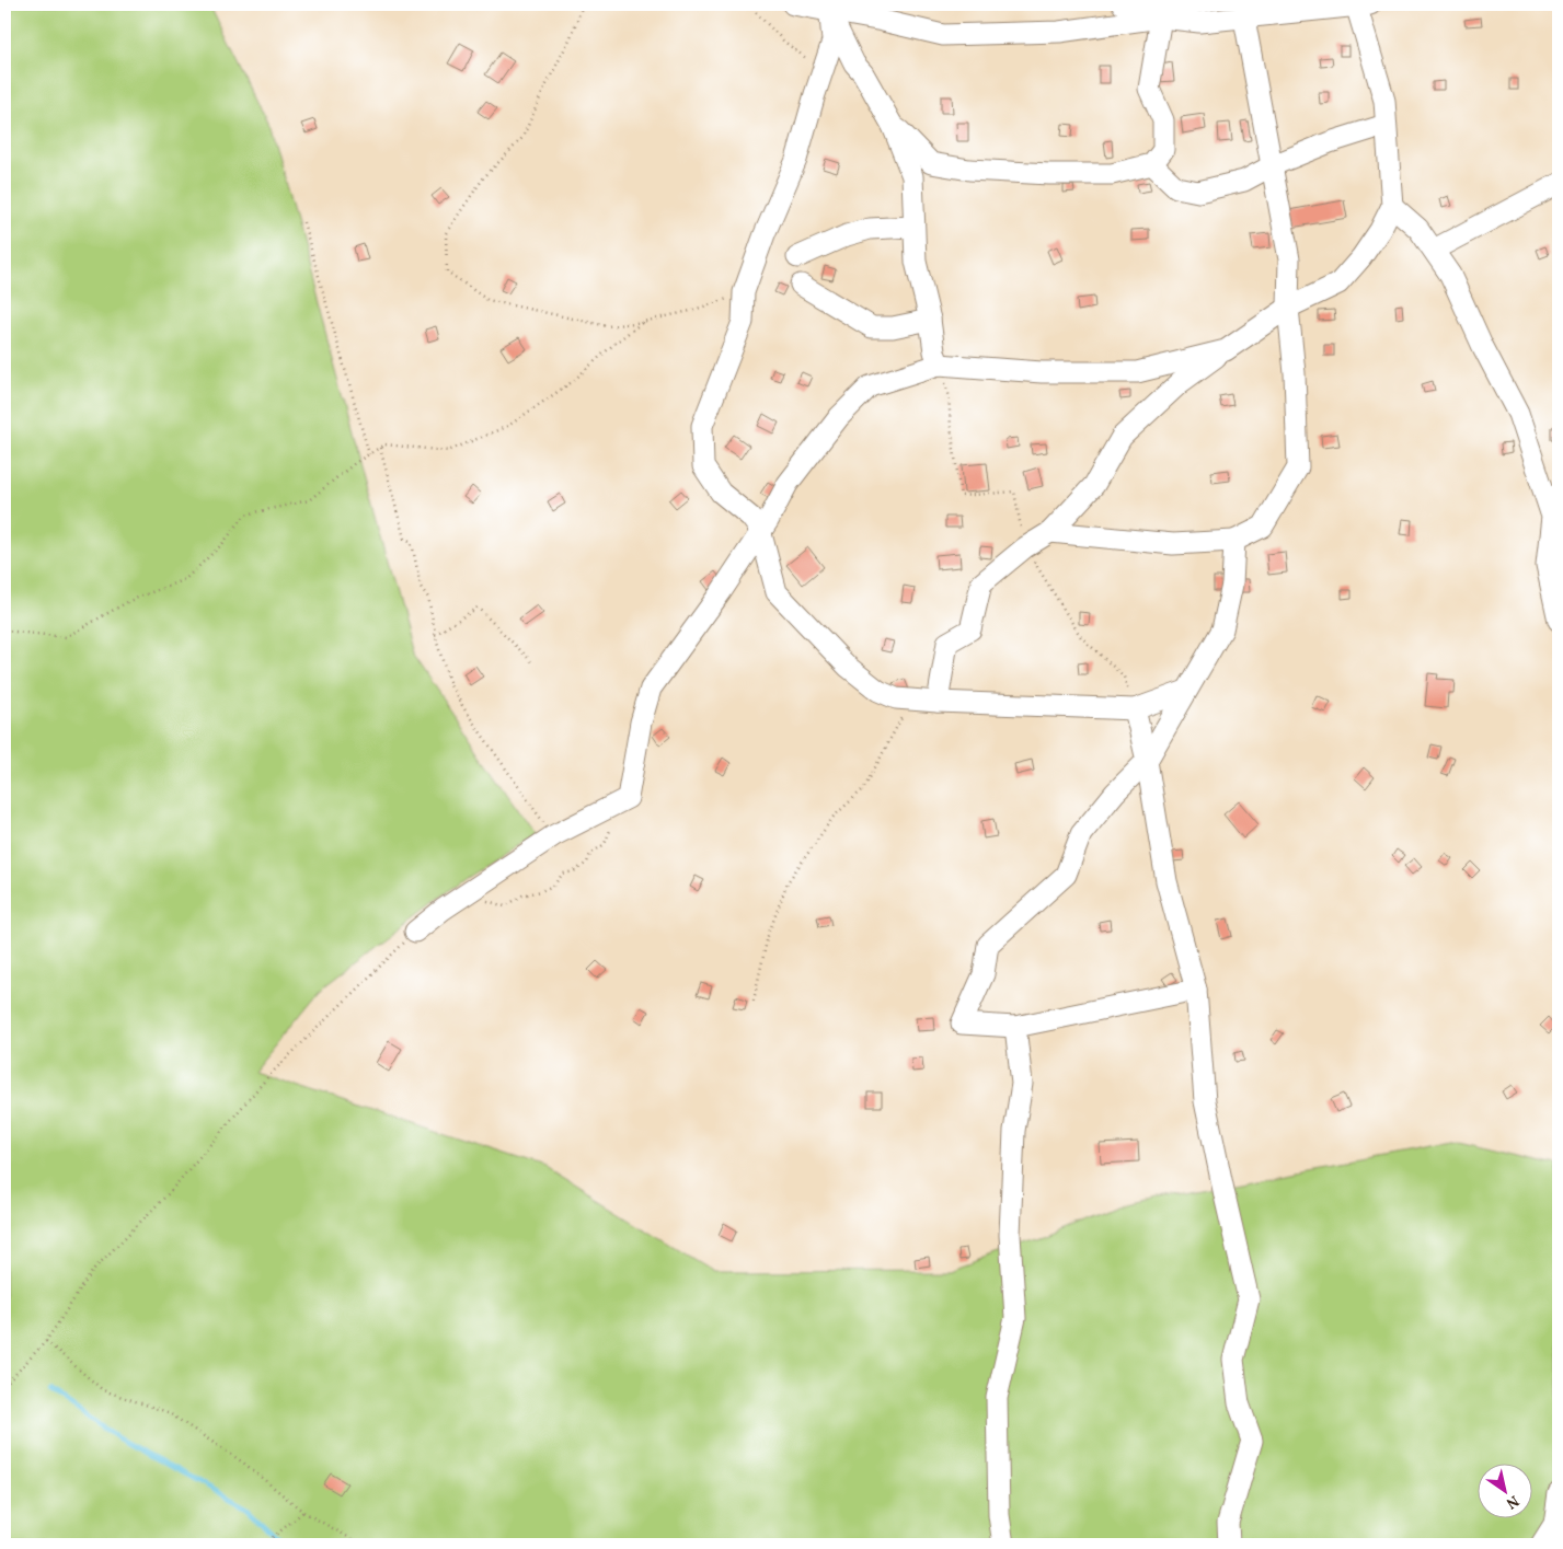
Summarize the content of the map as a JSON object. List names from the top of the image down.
{
  "north": "bottom right"
}
